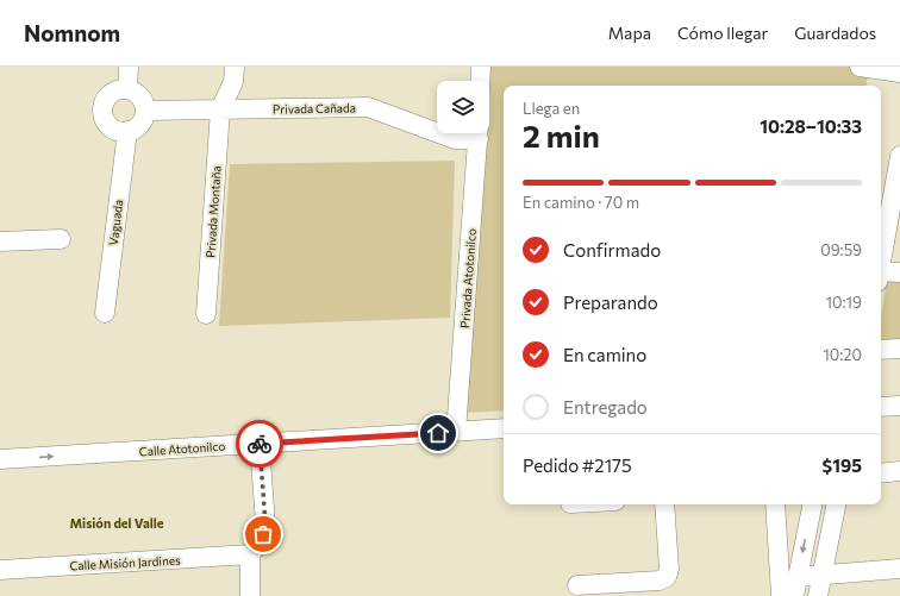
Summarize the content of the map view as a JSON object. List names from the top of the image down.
{
  "streets": {
    "street": [
      "Privada Cañada",
      "Privada Montaña",
      "Vaguada",
      "Privada Atotonilco",
      "Calle Atotonilco",
      "Calle Misión Jardines"
    ]
  },
  "crossings": [
    ["Privada Cañada", "Privada Montaña"],
    ["Privada Cañada", "Vaguada"],
    ["Privada Atotonilco", "Calle Atotonilco"]
  ],
  "one_way": ["Calle Atotonilco"],
  "districts": ["Misión del Valle"],
  "page": {
    "header": "Nomnom",
    "nav": ["Mapa", "Cómo llegar", "Guardados"],
    "heading": ["2 min", "Llega en", "10:28–10:33"],
    "panel": ["Pedido #2175", "$195"],
    "bar": "En camino · 70 m",
    "list": [
      ["Confirmado", "09:59"],
      ["Preparando", "10:19"],
      ["En camino", "10:20"],
      "Entregado"
    ]
  }
}
